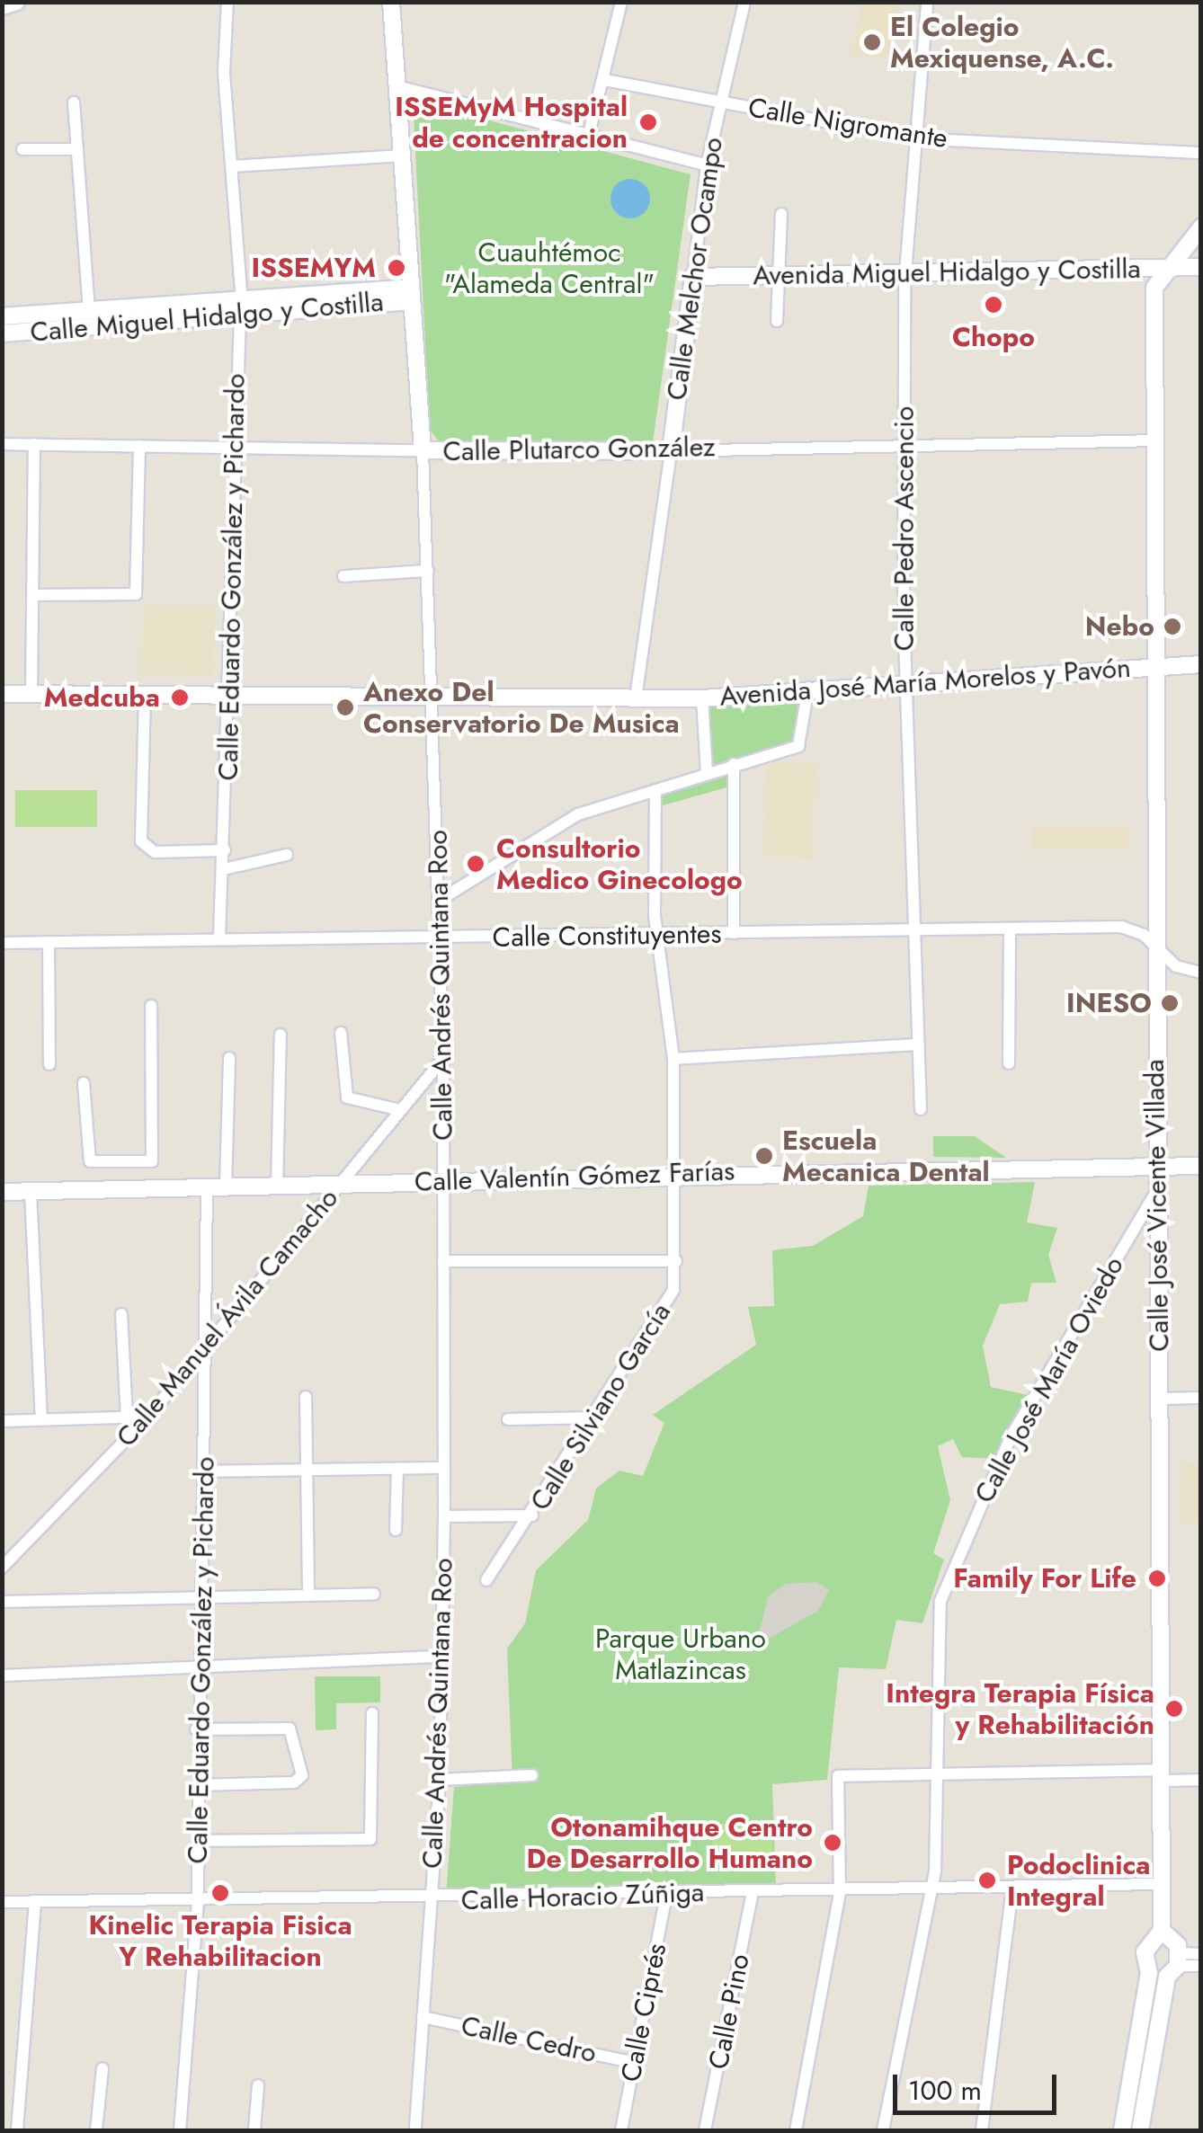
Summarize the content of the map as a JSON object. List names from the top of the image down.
{
  "streets": {
    "main road": [
      "Calle Melchor Ocampo",
      "Avenida Miguel Hidalgo y Costilla",
      "Calle Miguel Hidalgo y Costilla",
      "Calle Plutarco González",
      "Avenida José María Morelos y Pavón",
      "Calle Andrés Quintana Roo",
      "Calle Valentín Gómez Farías",
      "Calle José Vicente Villada"
    ],
    "street": [
      "Calle Nigromante",
      "Calle Pedro Ascencio",
      "Calle Eduardo González y Pichardo",
      "Calle Constituyentes",
      "Calle Manuel Ávila Camacho",
      "Calle José María Oviedo",
      "Calle Silviano García",
      "Calle Horacio Zúñiga",
      "Calle Pino",
      "Calle Ciprés",
      "Calle Cedro"
    ]
  },
  "crossings": [
    ["Calle Nigromante", "Calle Melchor Ocampo"],
    ["Calle Nigromante", "Calle Pedro Ascencio"],
    ["Calle Melchor Ocampo", "Avenida Miguel Hidalgo y Costilla"],
    ["Calle Melchor Ocampo", "Calle Plutarco González"],
    ["Calle Melchor Ocampo", "Avenida José María Morelos y Pavón"],
    ["Avenida Miguel Hidalgo y Costilla", "Calle Pedro Ascencio"],
    ["Avenida Miguel Hidalgo y Costilla", "Calle José Vicente Villada"],
    ["Calle Miguel Hidalgo y Costilla", "Calle Eduardo González y Pichardo"],
    ["Calle Miguel Hidalgo y Costilla", "Calle Andrés Quintana Roo"],
    ["Calle Plutarco González", "Calle Pedro Ascencio"],
    ["Calle Plutarco González", "Calle Eduardo González y Pichardo"],
    ["Calle Plutarco González", "Calle Andrés Quintana Roo"],
    ["Calle Plutarco González", "Calle José Vicente Villada"],
    ["Calle Pedro Ascencio", "Avenida José María Morelos y Pavón"],
    ["Calle Pedro Ascencio", "Calle Constituyentes"],
    ["Calle Eduardo González y Pichardo", "Avenida José María Morelos y Pavón"],
    ["Calle Eduardo González y Pichardo", "Calle Constituyentes"],
    ["Calle Eduardo González y Pichardo", "Calle Valentín Gómez Farías"],
    ["Calle Eduardo González y Pichardo", "Calle Manuel Ávila Camacho"],
    ["Calle Eduardo González y Pichardo", "Calle Horacio Zúñiga"],
    ["Avenida José María Morelos y Pavón", "Calle Andrés Quintana Roo"],
    ["Avenida José María Morelos y Pavón", "Calle José Vicente Villada"],
    ["Calle Constituyentes", "Calle Andrés Quintana Roo"],
    ["Calle Constituyentes", "Calle José Vicente Villada"],
    ["Calle Constituyentes", "Calle Silviano García"],
    ["Calle Andrés Quintana Roo", "Calle Valentín Gómez Farías"],
    ["Calle Andrés Quintana Roo", "Calle Manuel Ávila Camacho"],
    ["Calle Andrés Quintana Roo", "Calle Horacio Zúñiga"],
    ["Calle Andrés Quintana Roo", "Calle Cedro"],
    ["Calle Valentín Gómez Farías", "Calle José Vicente Villada"],
    ["Calle Valentín Gómez Farías", "Calle Manuel Ávila Camacho"],
    ["Calle Valentín Gómez Farías", "Calle Silviano García"],
    ["Calle José Vicente Villada", "Calle José María Oviedo"],
    ["Calle José Vicente Villada", "Calle Horacio Zúñiga"],
    ["Calle José María Oviedo", "Calle Horacio Zúñiga"],
    ["Calle Horacio Zúñiga", "Calle Pino"],
    ["Calle Horacio Zúñiga", "Calle Ciprés"],
    ["Calle Ciprés", "Calle Cedro"]
  ],
  "parks": ["Cuauhtémoc \"Alameda Central\"", "Parque Urbano Matlazincas"],
  "places": [
    "El Colegio Mexiquense, A.C.",
    "ISSEMyM Hospital de concentracion",
    "ISSEMYM",
    "Chopo",
    "Nebo",
    "Medcuba",
    "Anexo Del Conservatorio De Musica",
    "Consultorio Medico Ginecologo",
    "INESO",
    "Escuela Mecanica Dental",
    "Family For Life",
    "Integra Terapia Física y Rehabilitación",
    "Otonamihque Centro De Desarrollo Humano",
    "Podoclinica Integral",
    "Kinelic Terapia Fisica Y Rehabilitacion"
  ],
  "scale_bar": "100 m"
}
